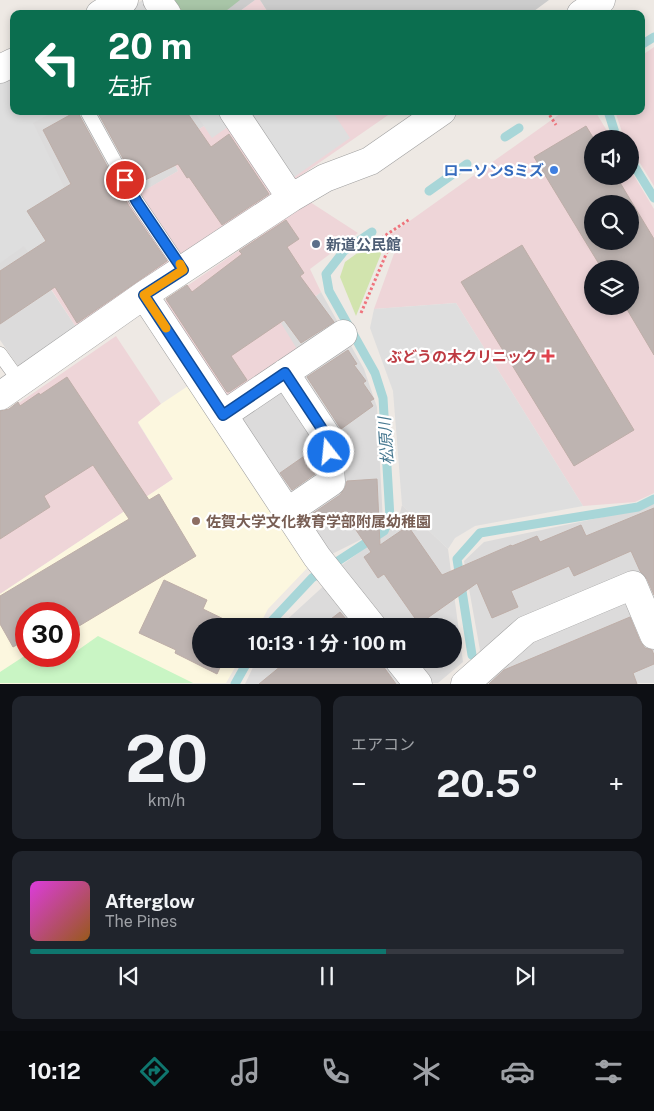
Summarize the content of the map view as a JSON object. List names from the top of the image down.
{
  "water": ["松原川"],
  "places": {
    "other": ["ローソンSミズ", "新道公民館", "佐賀大学文化教育学部附属幼稚園"],
    "health": ["ぶどうの木クリニック"]
  },
  "page": {
    "turn": ["20 m", "左折"],
    "limit": "30",
    "trip": "10:13 · 1 分 · 100 m",
    "tile": [
      ["20", "km/h"],
      "エアコン"
    ],
    "heat": ["−", "20.5°", "+"],
    "song": ["Afterglow", "The Pines"],
    "tabs": "10:12"
  }
}
